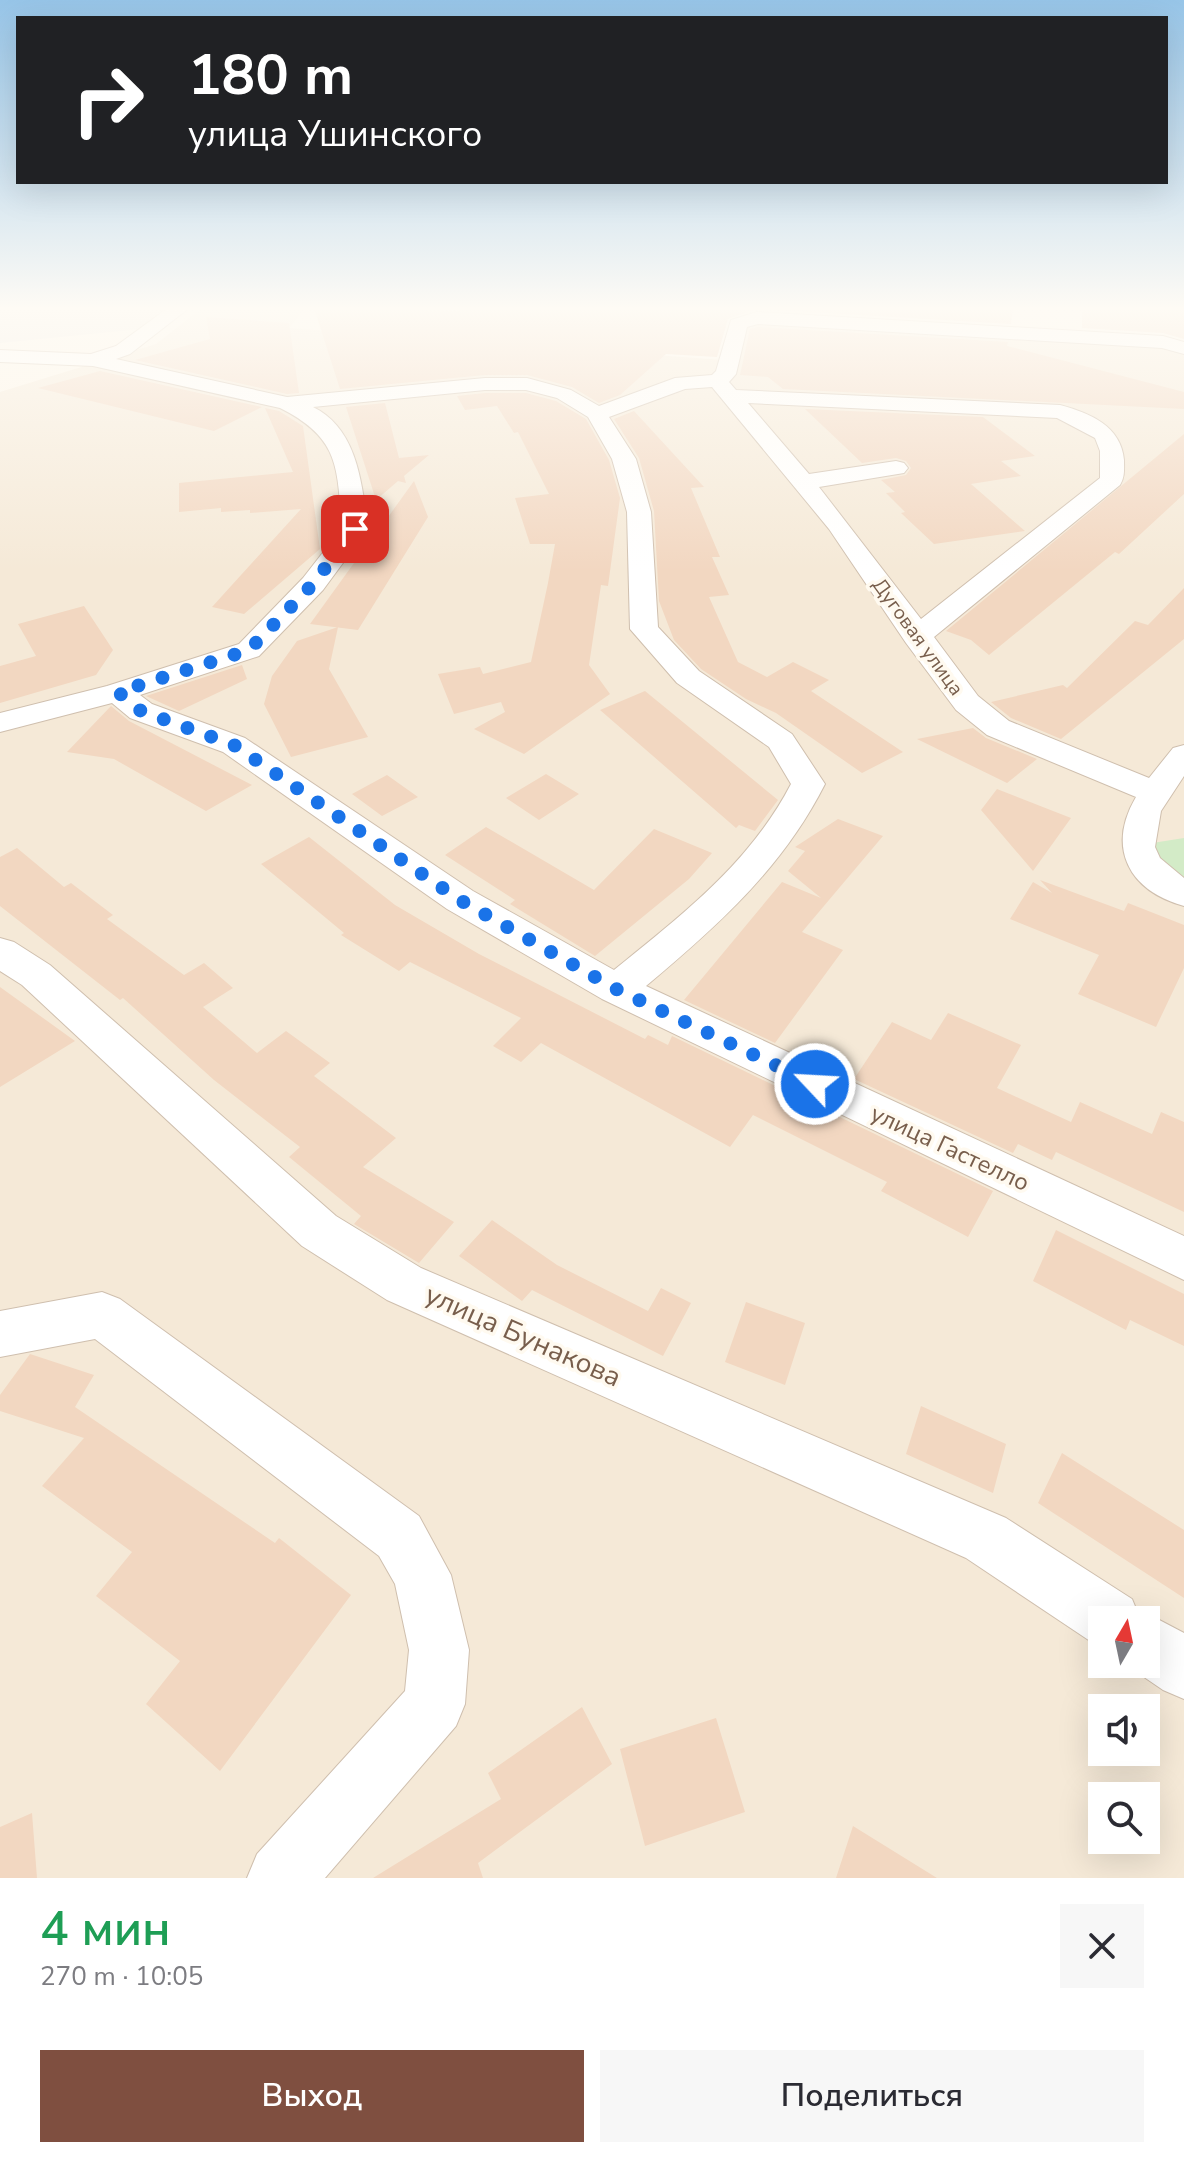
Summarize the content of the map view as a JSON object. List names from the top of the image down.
{
  "streets": {
    "street": ["Дуговая улица", "улица Гастелло", "улица Бунакова"]
  },
  "north": "top",
  "page": {
    "turn": ["180 m", "улица Ушинского"],
    "heading": ["4 мин", "270 m · 10:05"],
    "buttons": ["Выход", "Поделиться"]
  }
}
